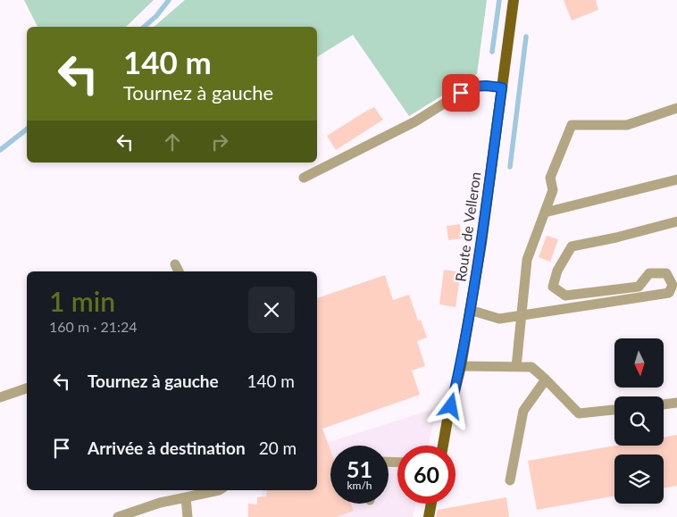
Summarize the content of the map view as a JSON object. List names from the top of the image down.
{
  "streets": {
    "main road": ["Route de Velleron"]
  },
  "north": "bottom",
  "page": {
    "turn": ["140 m", "Tournez à gauche"],
    "heading": ["1 min", "160 m · 21:24"],
    "list": [
      {
        "name": "Tournez à gauche",
        "value": "140 m"
      },
      {
        "name": "Arrivée à destination",
        "value": "20 m"
      }
    ],
    "speed": "51 km/h",
    "limit": "60"
  }
}
